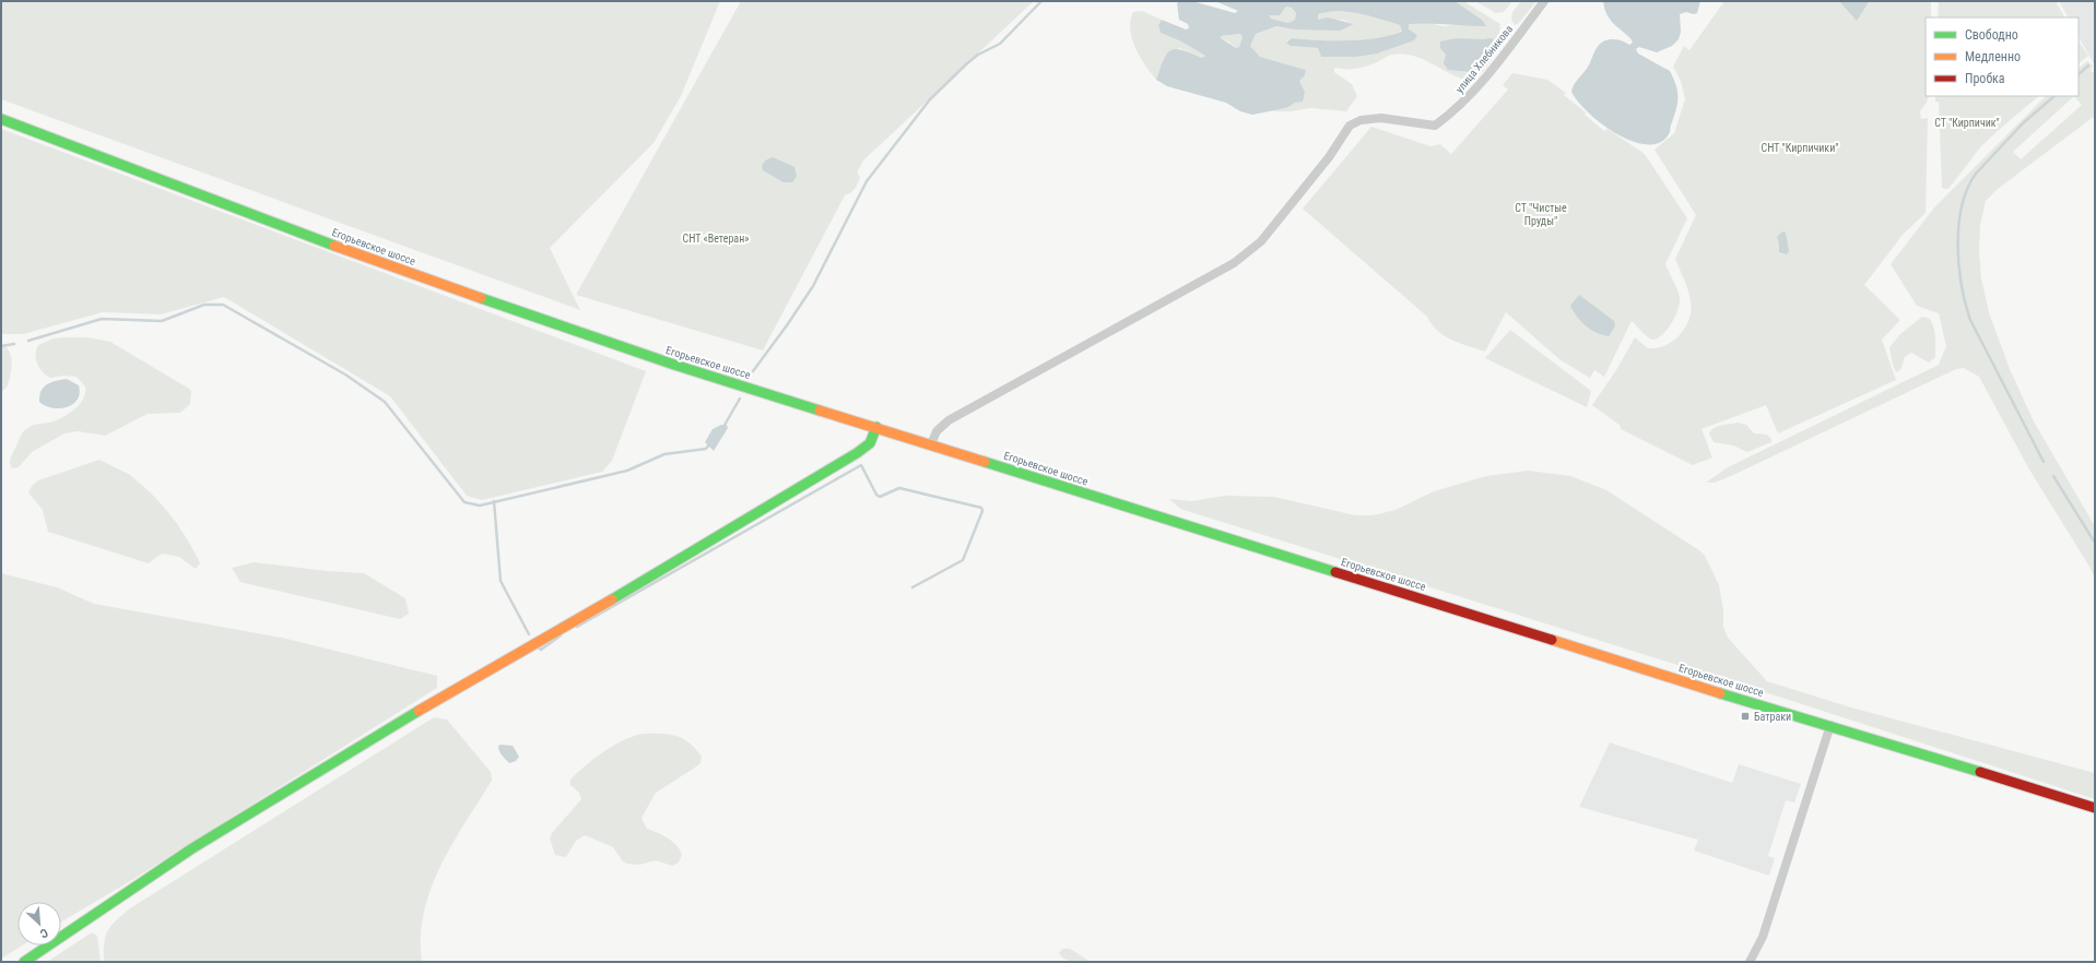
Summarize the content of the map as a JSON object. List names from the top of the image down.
{
  "streets": {
    "main road": ["Егорьевское шоссе"],
    "street": ["улица Хлебникова"]
  },
  "crossings": [
    ["улица Хлебникова", "Егорьевское шоссе"]
  ],
  "parks": [
    "СТ \"Кирпичик\"",
    "СНТ \"Кирпичики\"",
    "СТ \"Чистые Пруды\"",
    "СНТ «Ветеран»"
  ],
  "places": {
    "transit": ["Батраки"]
  },
  "legend": ["Свободно", "Медленно", "Пробка"],
  "north": "bottom right"
}
